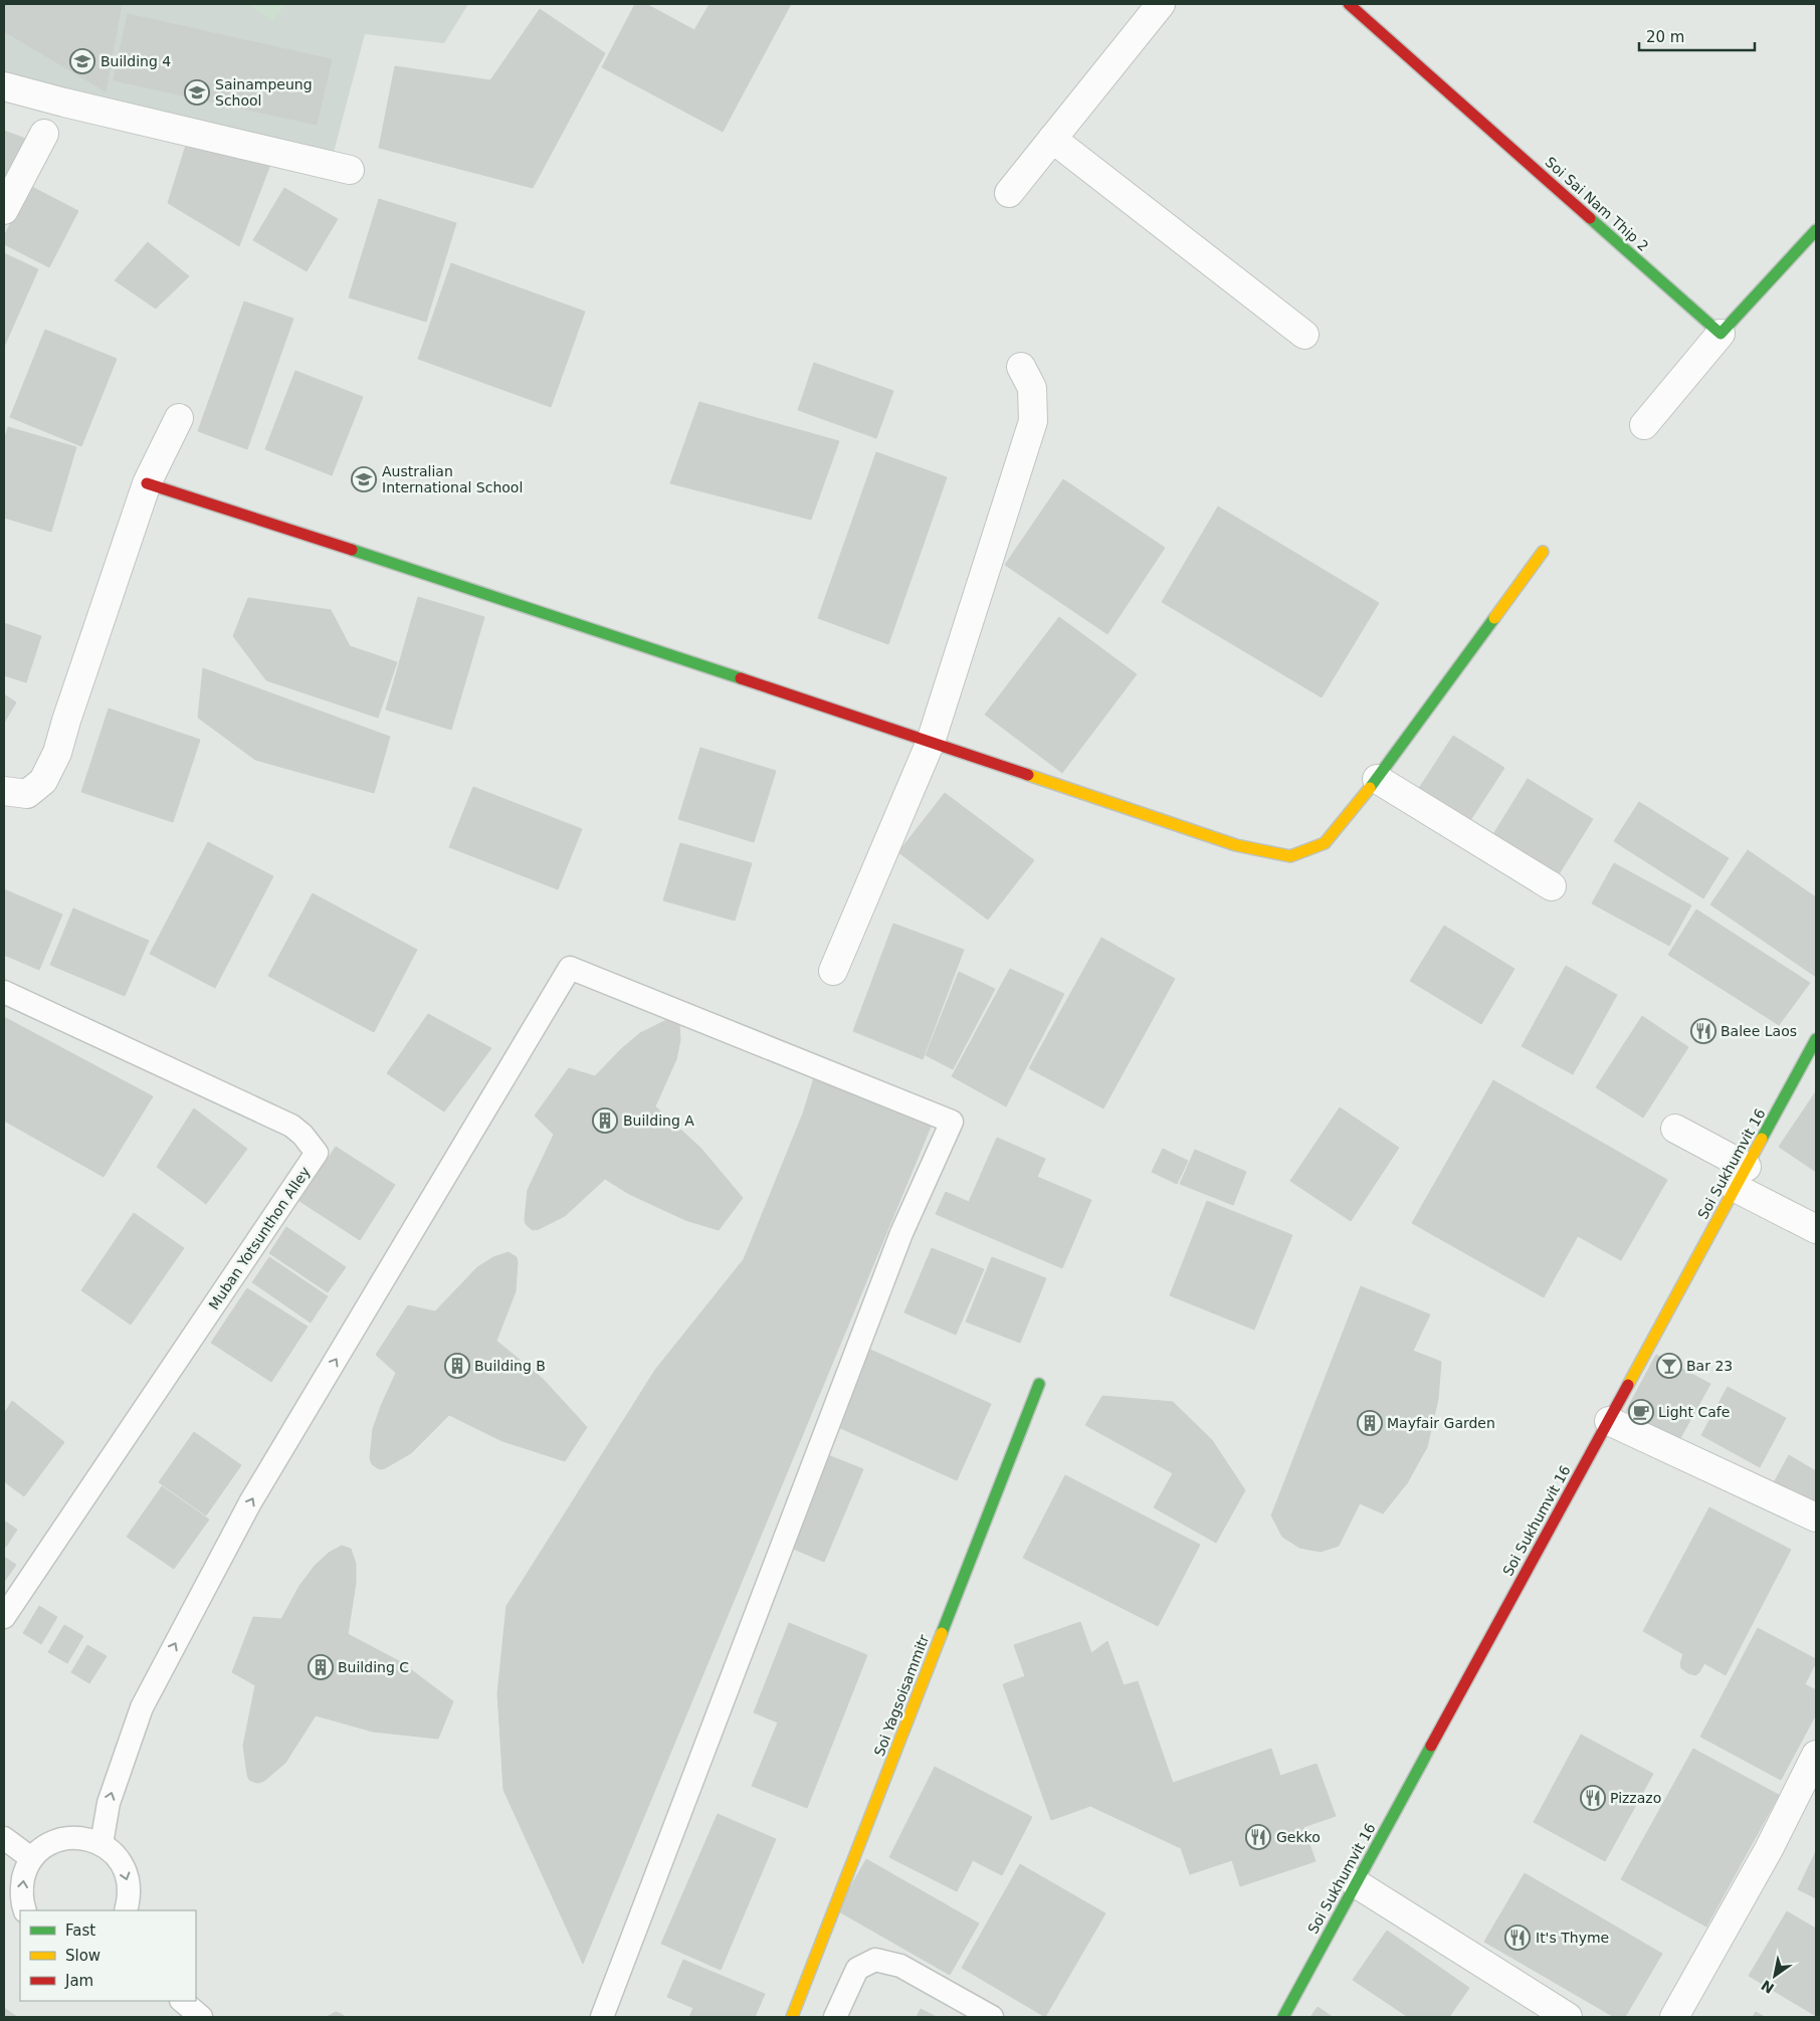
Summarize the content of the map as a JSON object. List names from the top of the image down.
{
  "streets": {
    "street": ["Soi Sai Nam Thip 2", "Soi Sukhumvit 16", "Soi Yagsoisammitr"],
    "lane": ["Muban Yotsunthon Alley"]
  },
  "places": {
    "school or university": ["Building 4", "Sainampeung School", "Australian International School"],
    "restaurant": [
      "Balee Laos",
      "Pizzazo",
      "Gekko",
      "It's Thyme"
    ],
    "building": [
      "Building A",
      "Building B",
      "Mayfair Garden",
      "Building C"
    ],
    "bar": ["Bar 23"],
    "cafe": ["Light Cafe"]
  },
  "legend": ["Fast", "Slow", "Jam"],
  "scale_bar": "20 m",
  "north": "bottom left"
}
